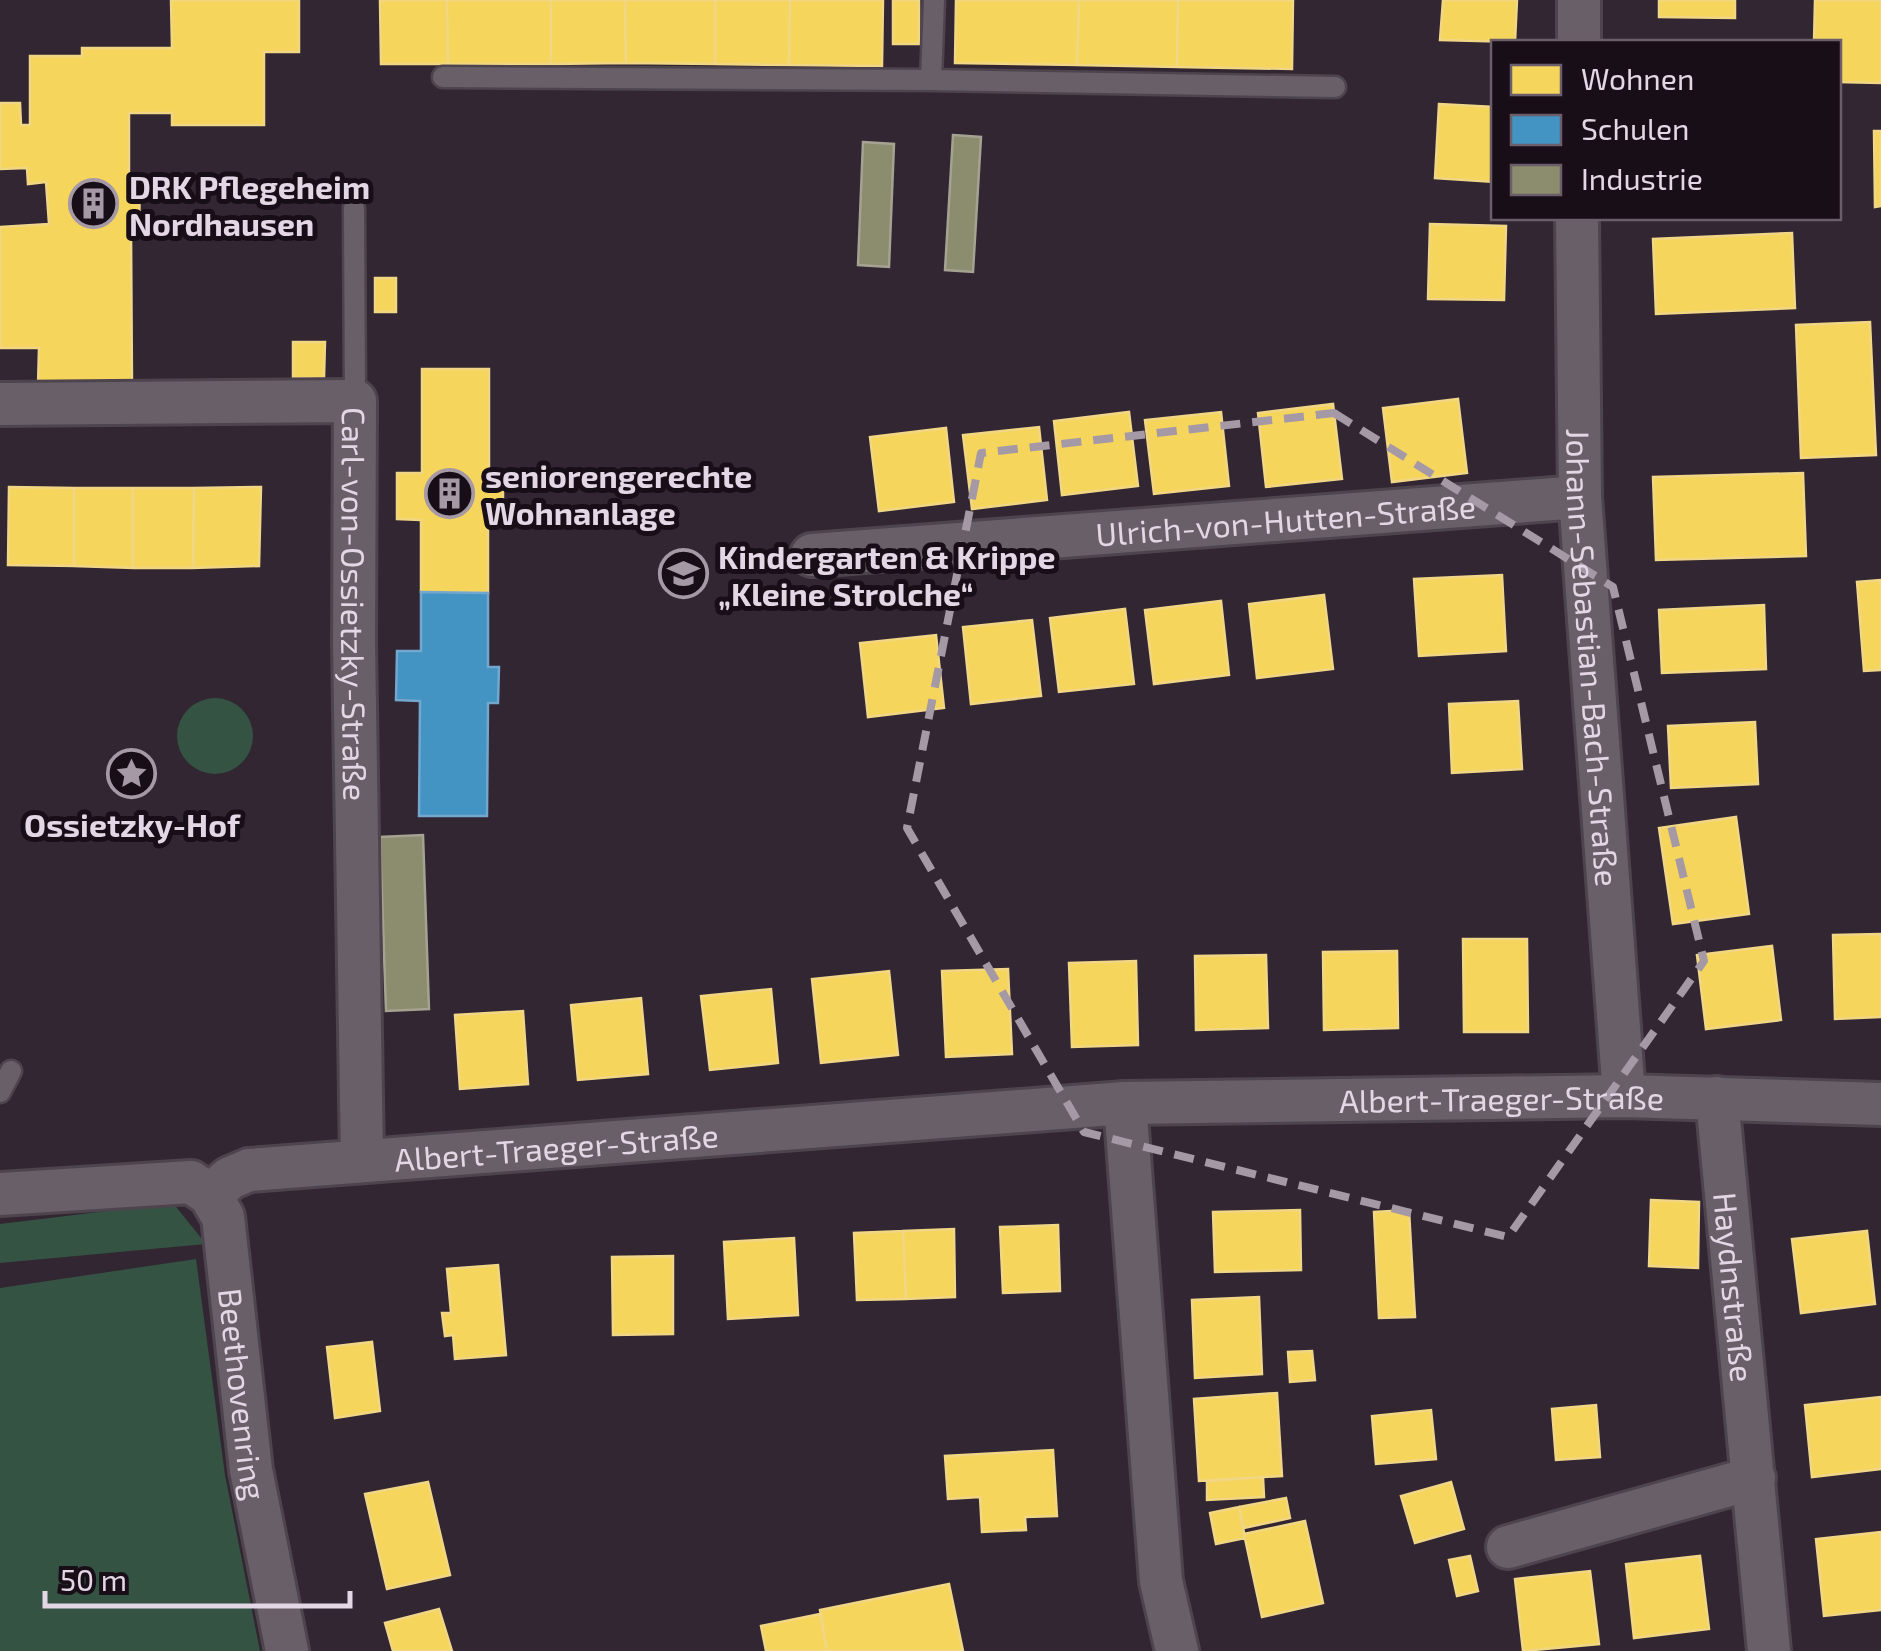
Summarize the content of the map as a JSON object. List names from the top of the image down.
{
  "streets": {
    "street": [
      "Ulrich-von-Hutten-Straße",
      "Carl-von-Ossietzky-Straße",
      "Johann-Sebastian-Bach-Straße",
      "Albert-Traeger-Straße",
      "Haydnstraße",
      "Beethovenring"
    ]
  },
  "crossings": [
    ["Ulrich-von-Hutten-Straße", "Johann-Sebastian-Bach-Straße"],
    ["Carl-von-Ossietzky-Straße", "Albert-Traeger-Straße"],
    ["Johann-Sebastian-Bach-Straße", "Albert-Traeger-Straße"],
    ["Albert-Traeger-Straße", "Haydnstraße"],
    ["Albert-Traeger-Straße", "Beethovenring"]
  ],
  "places": {
    "building": ["DRK Pflegeheim Nordhausen", "seniorengerechte Wohnanlage"],
    "school or university": ["Kindergarten & Krippe „Kleine Strolche“"],
    "place": ["Ossietzky-Hof"]
  },
  "legend": ["Wohnen", "Schulen", "Industrie"],
  "scale_bar": "50 m"
}
